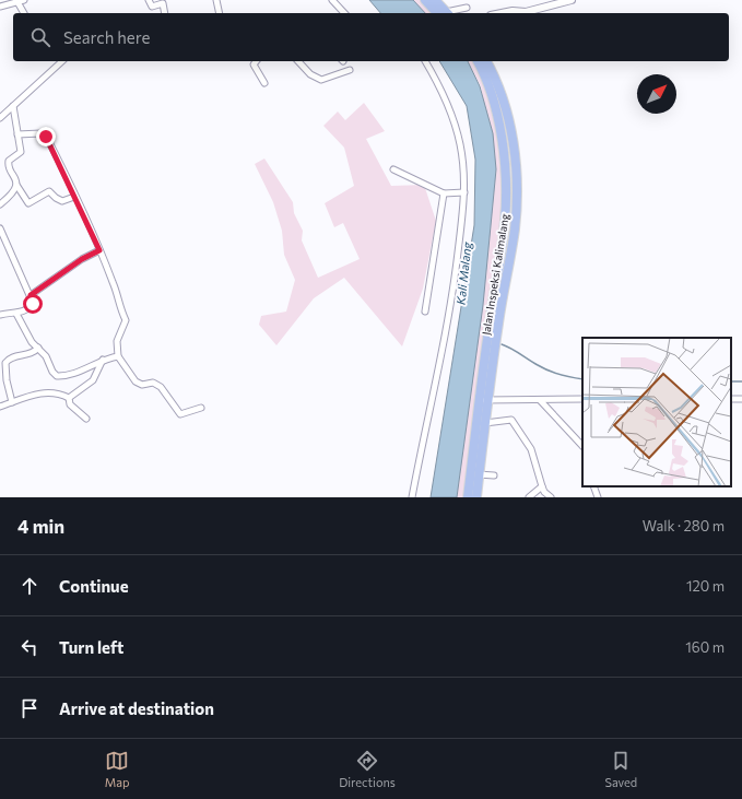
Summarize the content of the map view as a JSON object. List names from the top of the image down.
{
  "streets": {
    "main road": ["Jalan Inspeksi Kalimalang"]
  },
  "water": ["Kali Malang"],
  "north": "top right",
  "page": {
    "search": "Search here",
    "heading": ["4 min", "Walk · 280 m"],
    "list": [
      ["Continue", "120 m"],
      ["Turn left", "160 m"],
      "Arrive at destination"
    ],
    "nav": ["Map", "Directions", "Saved"]
  }
}
